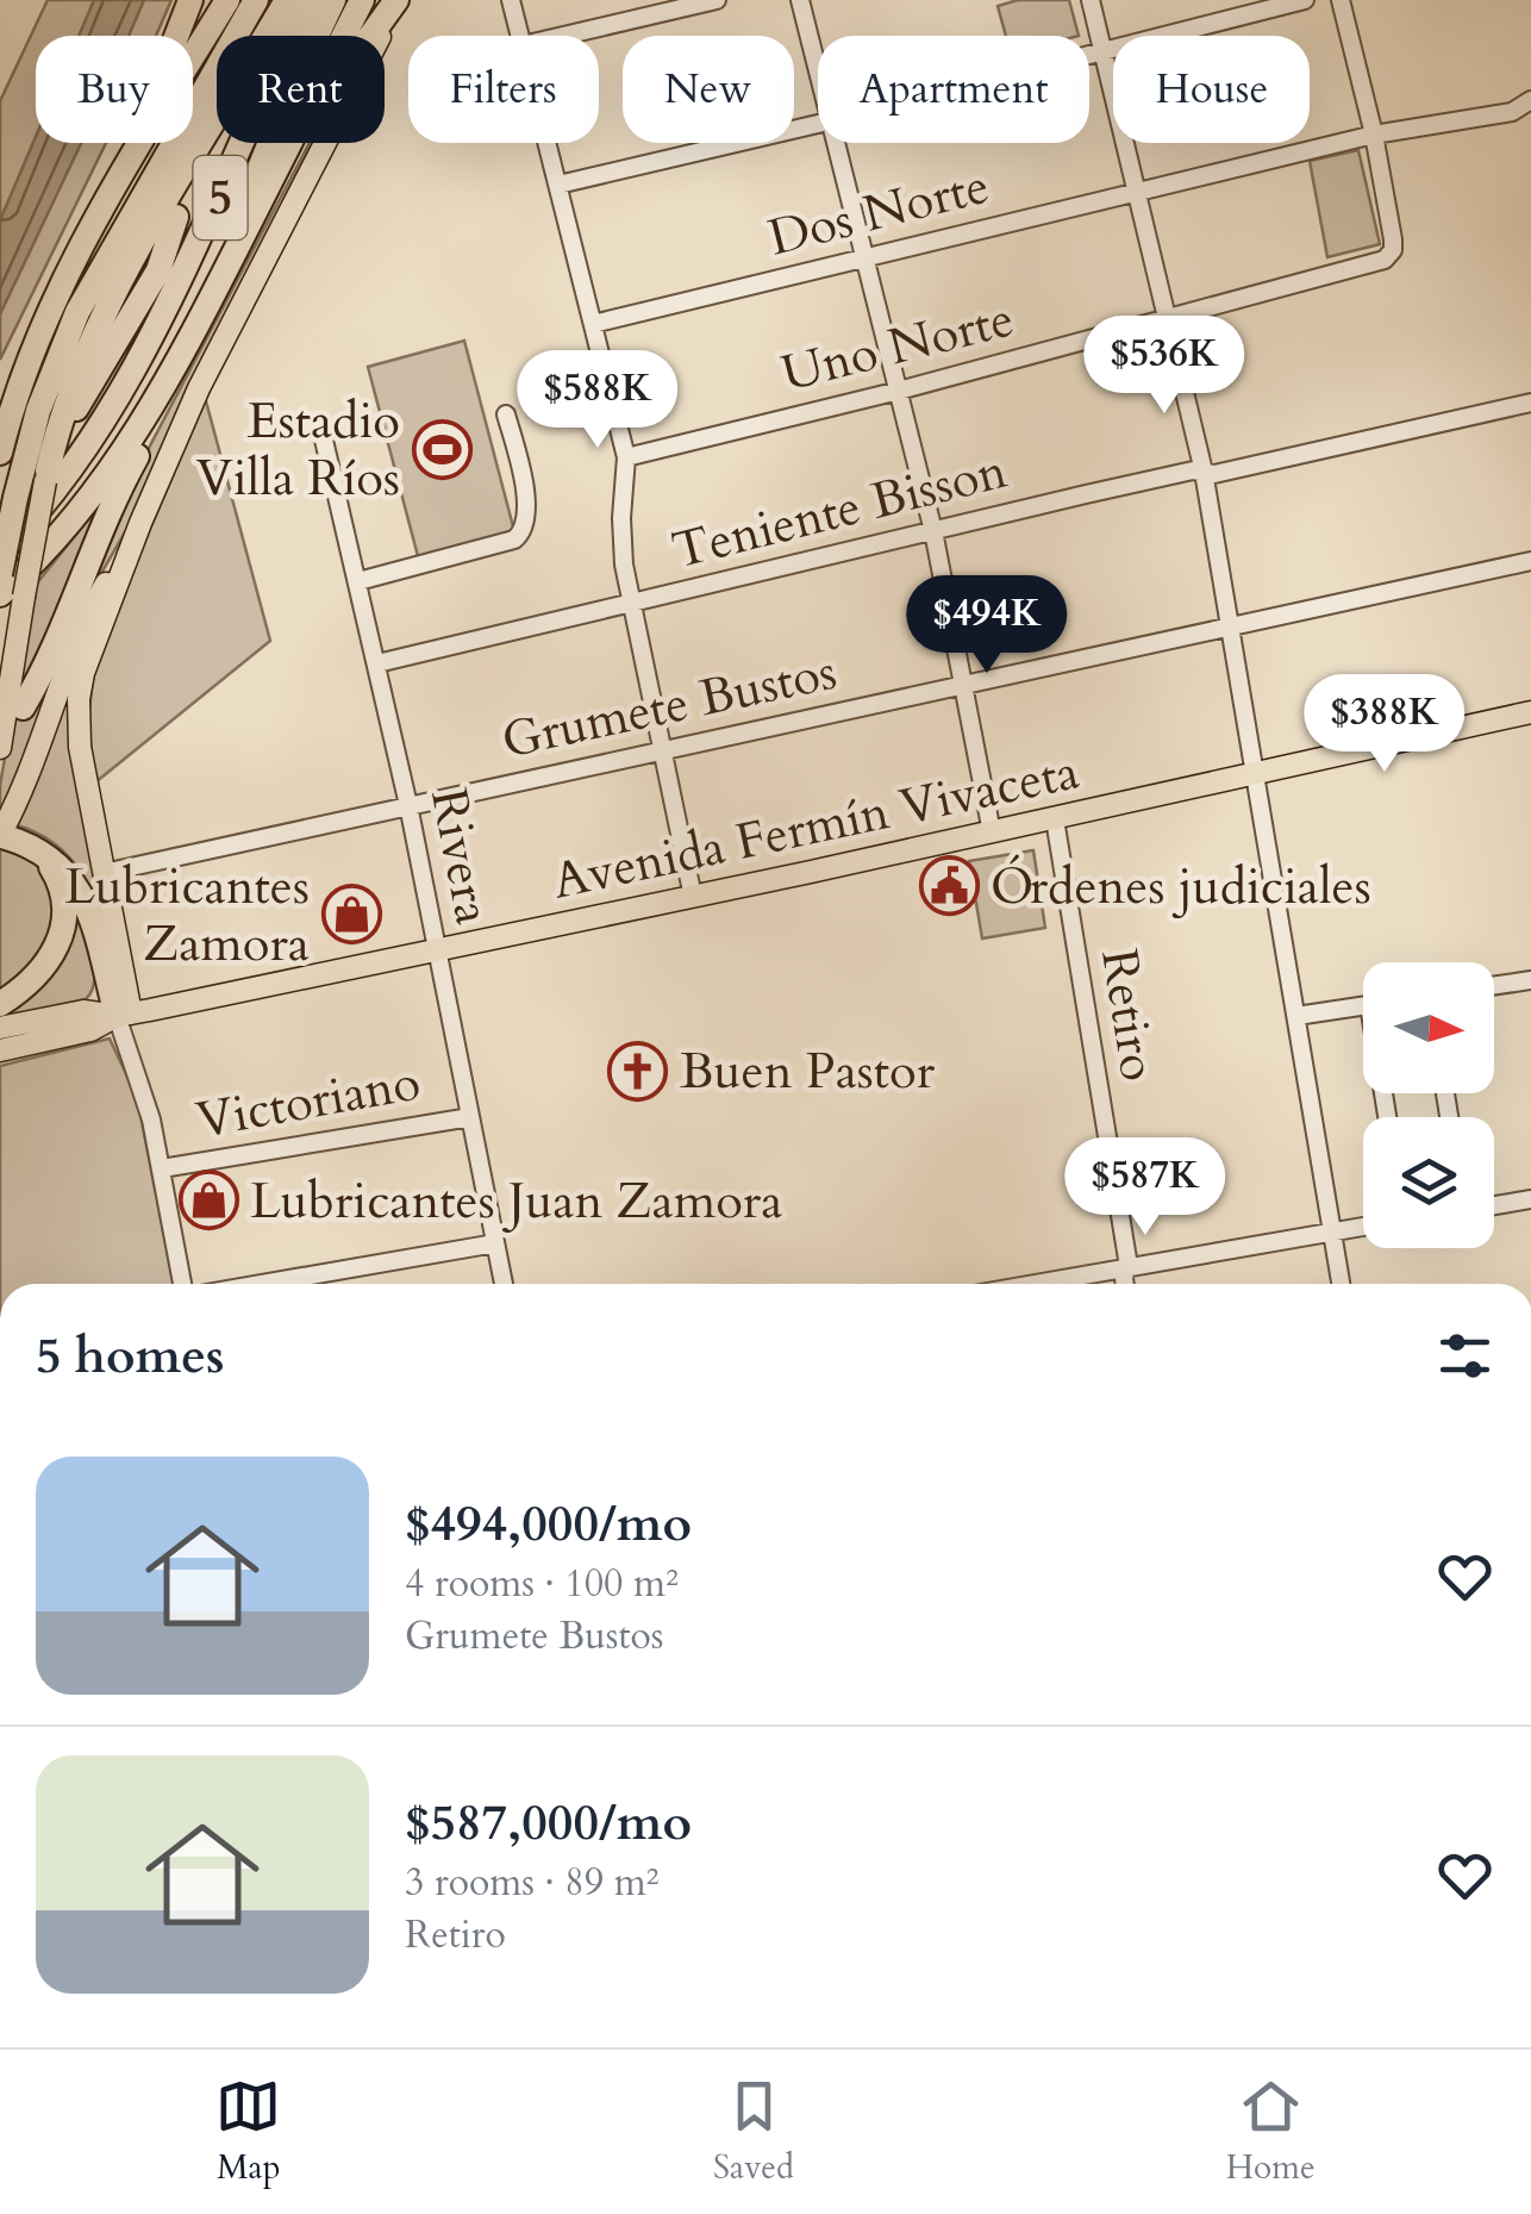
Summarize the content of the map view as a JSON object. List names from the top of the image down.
{
  "streets": {
    "highway": ["5"],
    "main road": ["Avenida Fermín Vivaceta"],
    "street": [
      "Dos Norte",
      "Uno Norte",
      "Teniente Bisson",
      "Grumete Bustos",
      "Rivera",
      "Retiro",
      "Victoriano"
    ]
  },
  "crossings": [
    ["Dos Norte", "Uno Norte"],
    ["Teniente Bisson", "Rivera"],
    ["Grumete Bustos", "Rivera"],
    ["Avenida Fermín Vivaceta", "Rivera"],
    ["Avenida Fermín Vivaceta", "Retiro"],
    ["Rivera", "Victoriano"]
  ],
  "places": {
    "sports": ["Estadio Villa Ríos"],
    "public building": ["Órdenes judiciales"],
    "shop": ["Lubricantes Zamora", "Lubricantes Juan Zamora"],
    "church": ["Buen Pastor"]
  },
  "north": "right",
  "page": {
    "chip": [
      "Buy",
      "Rent",
      "Filters",
      "New",
      "Apartment",
      "House"
    ],
    "price": [
      "$536K",
      "$588K",
      "$494K",
      "$388K",
      "$587K"
    ],
    "heading": "5 homes",
    "list": [
      {
        "name": "$494,000/mo",
        "note": "4 rooms · 100 m² · Grumete Bustos"
      },
      {
        "name": "$587,000/mo",
        "note": "3 rooms · 89 m² · Retiro"
      }
    ],
    "tabs": ["Map", "Saved", "Home"]
  }
}
